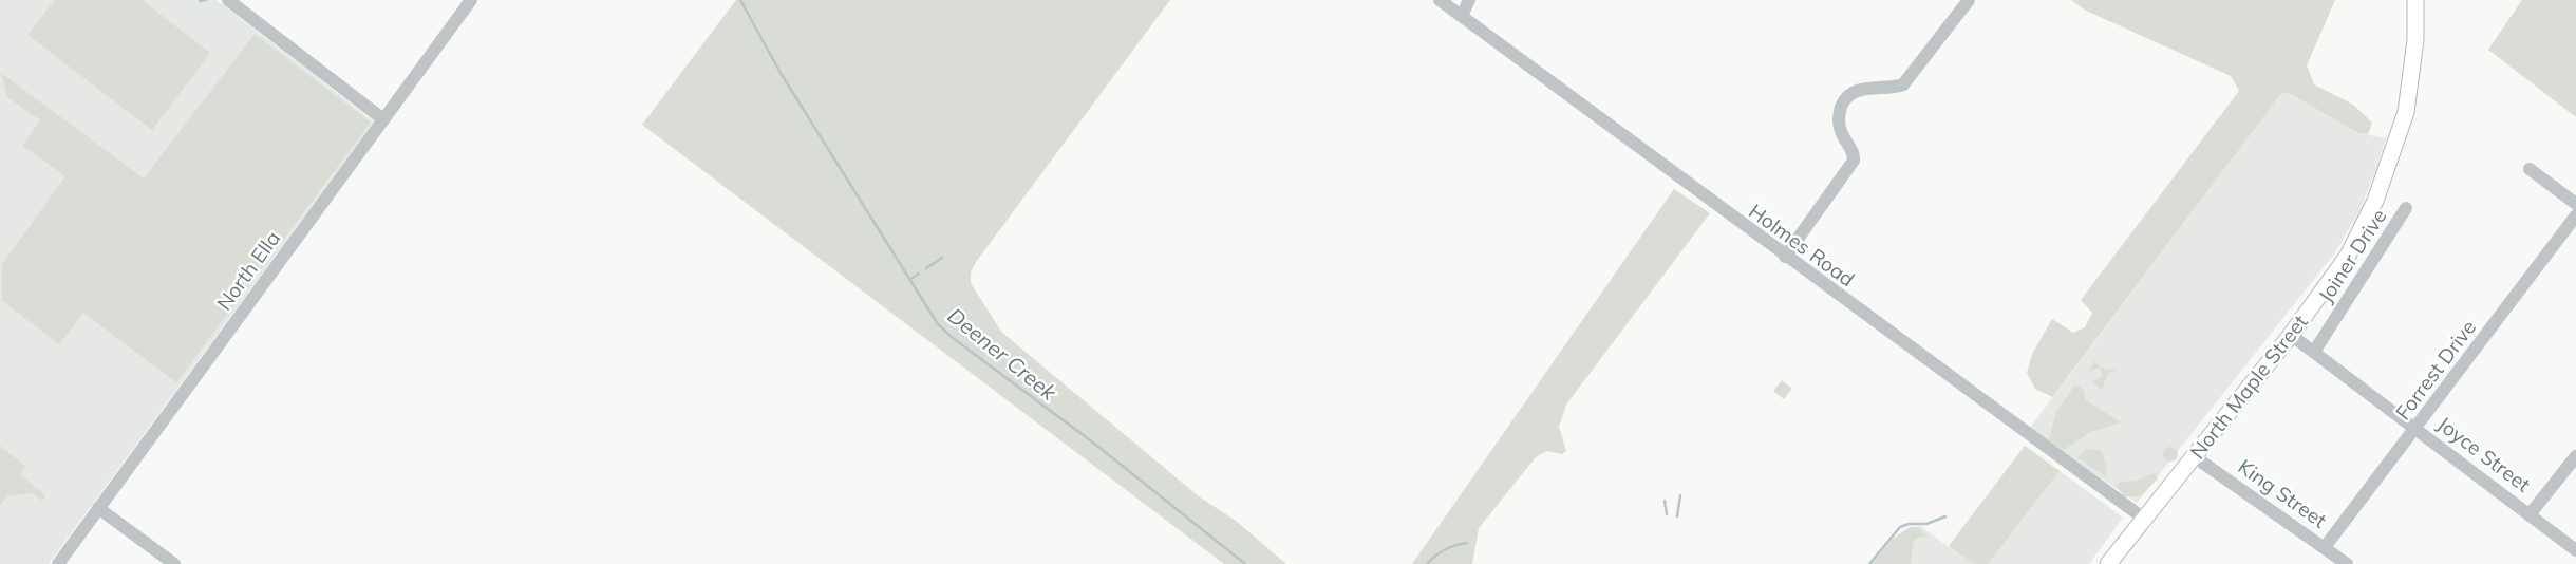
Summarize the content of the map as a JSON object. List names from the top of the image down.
{
  "streets": {
    "main road": ["North Maple Street"],
    "street": [
      "Holmes Road",
      "Joiner Drive",
      "North Ella",
      "Forrest Drive",
      "Joyce Street",
      "King Street"
    ]
  },
  "crossings": [
    ["Holmes Road", "North Maple Street"],
    ["Joiner Drive", "Joyce Street"],
    ["Forrest Drive", "Joyce Street"],
    ["Forrest Drive", "King Street"],
    ["North Maple Street", "Joyce Street"],
    ["North Maple Street", "King Street"]
  ],
  "water": ["Deener Creek"]
}
